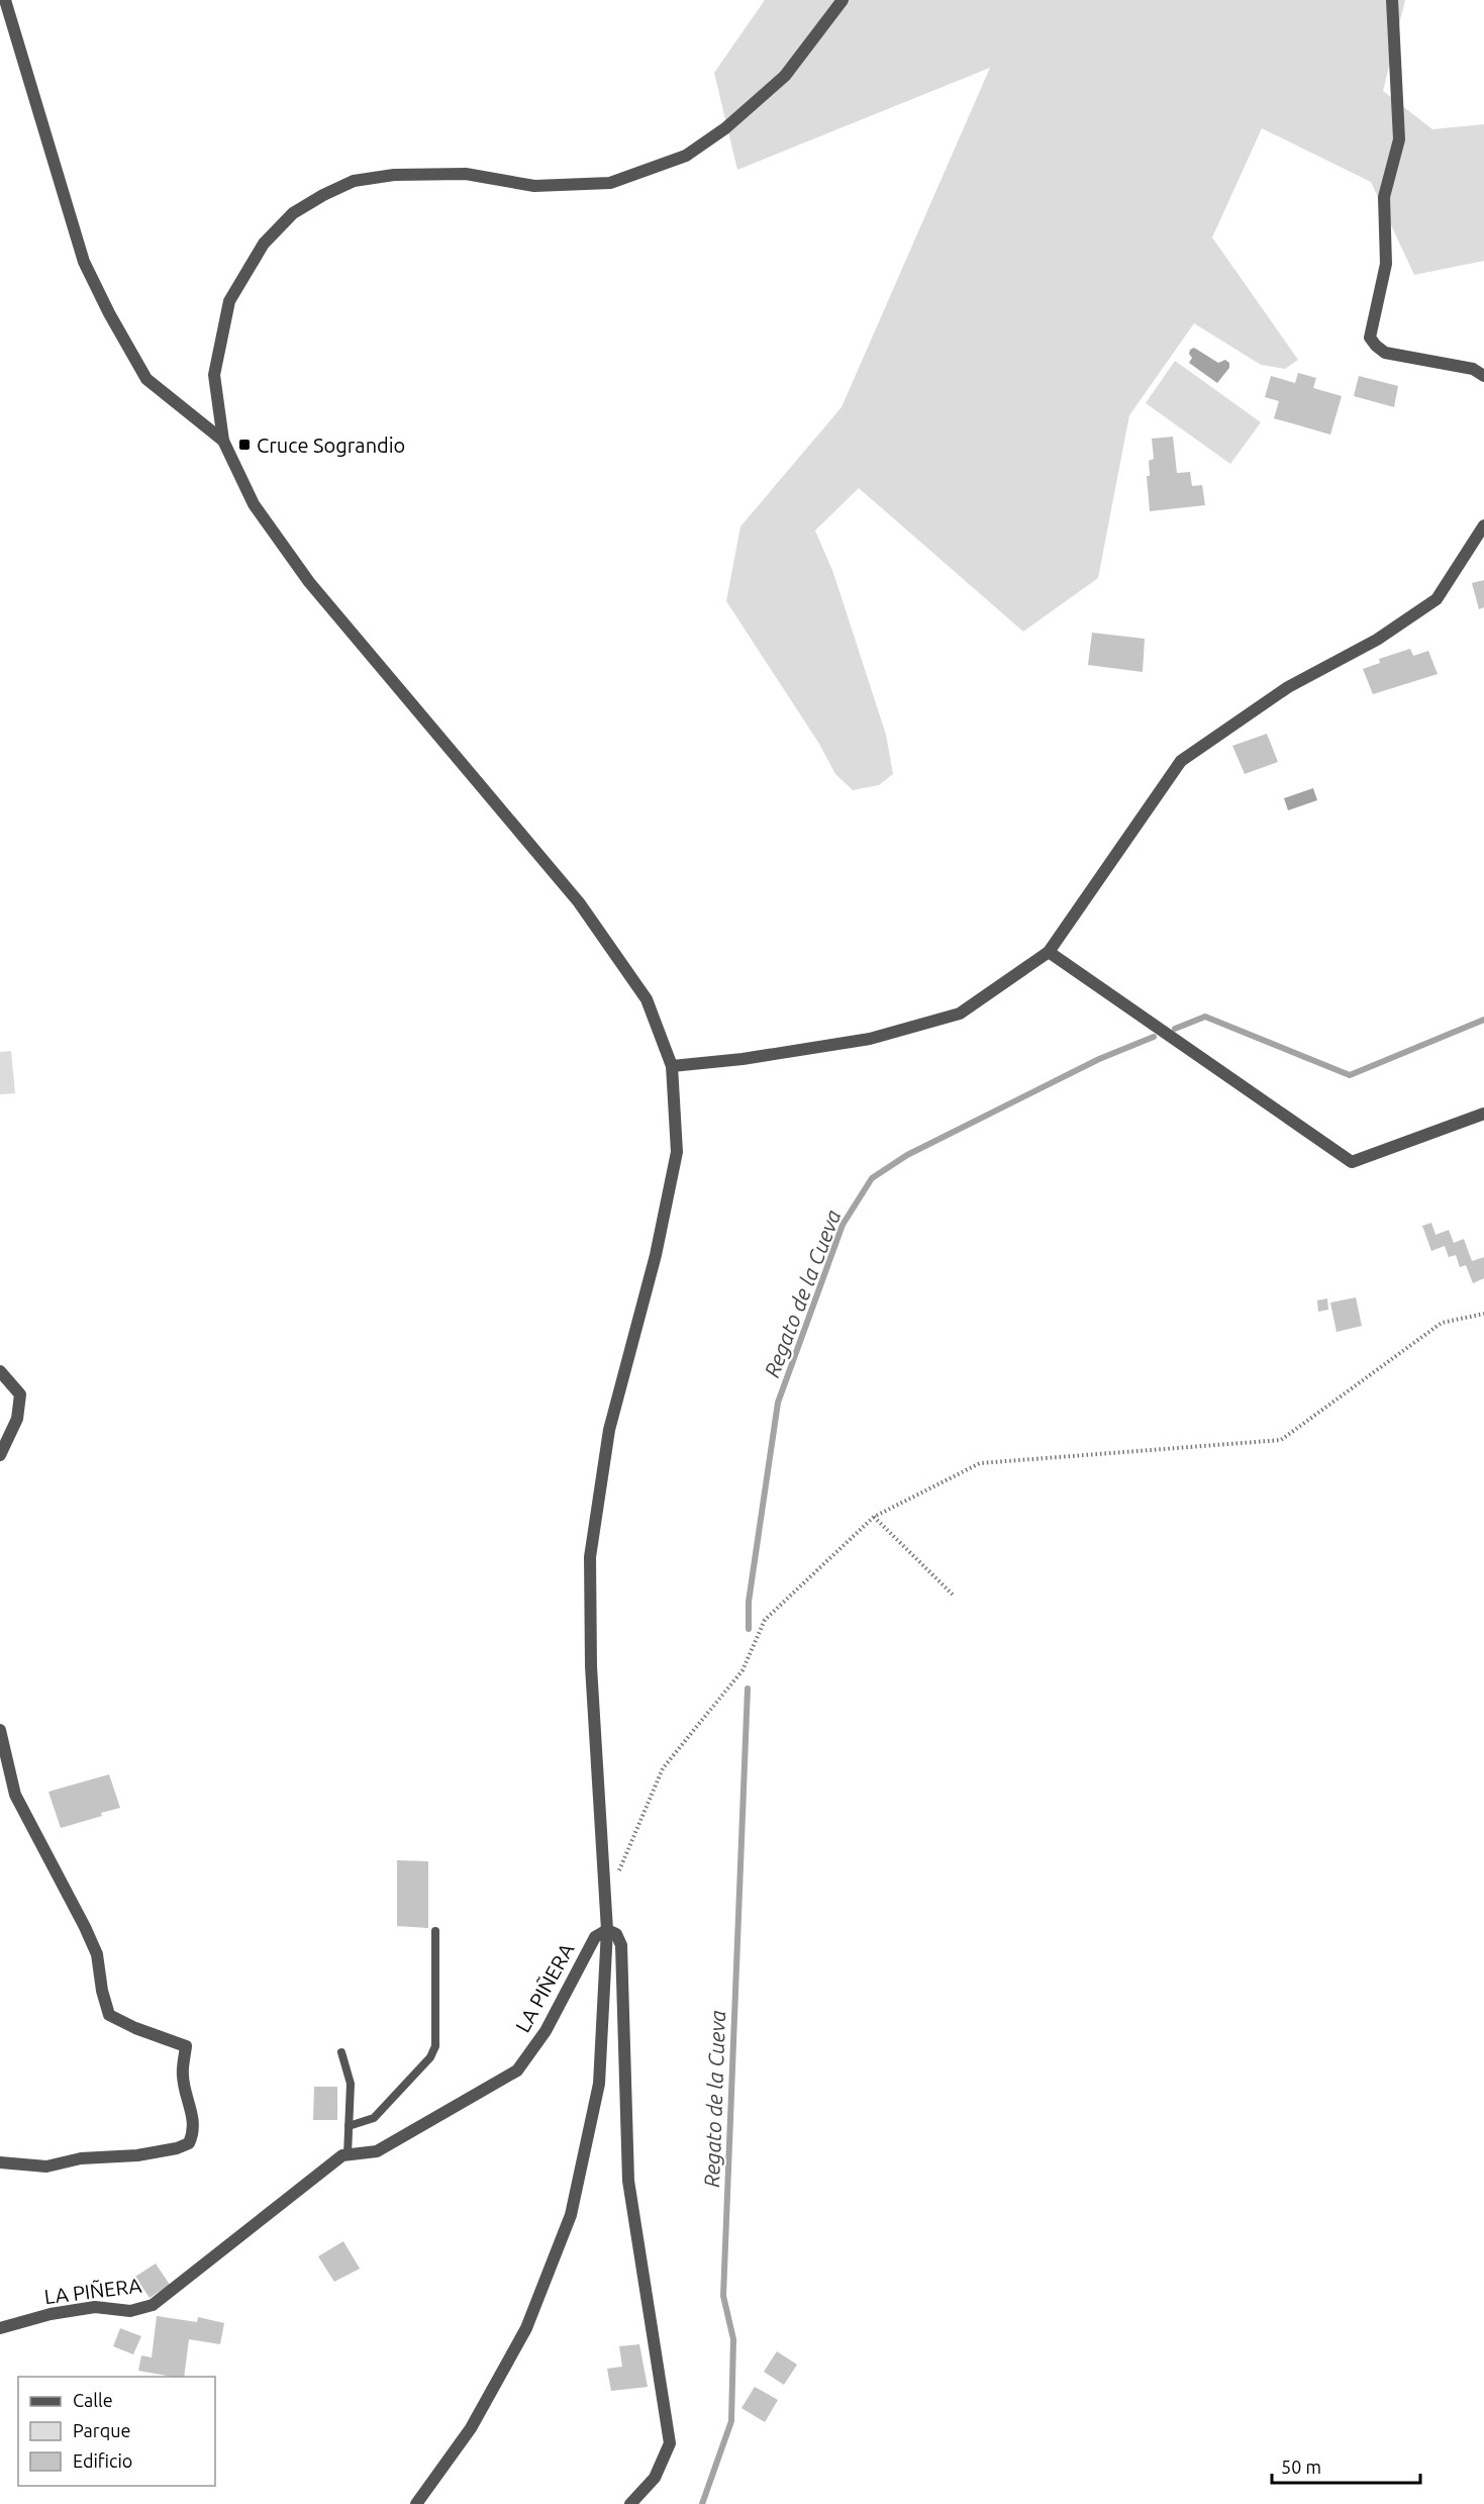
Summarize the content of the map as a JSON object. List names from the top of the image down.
{
  "streets": {
    "street": ["LA PIÑERA"]
  },
  "water": ["Regato de la Cueva"],
  "places": {
    "transit": ["Cruce Sograndio"]
  },
  "legend": ["Calle", "Parque", "Edificio"],
  "scale_bar": "50 m"
}
